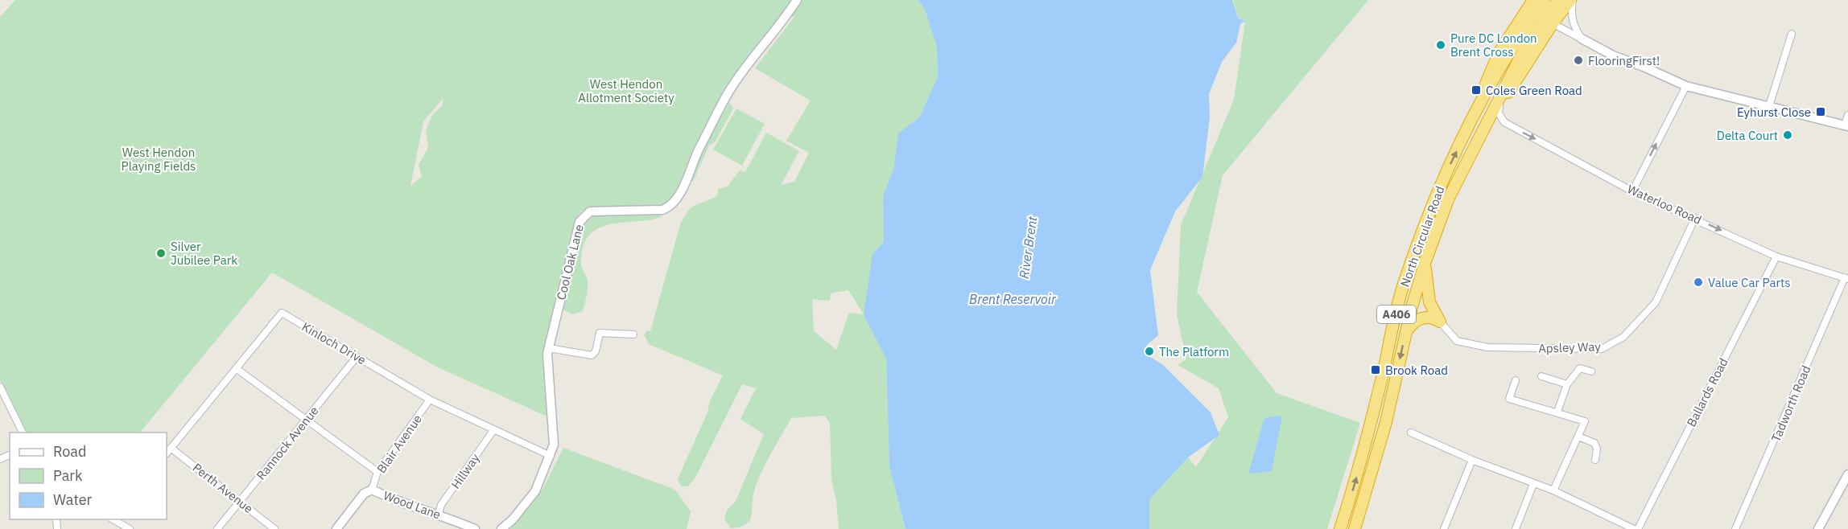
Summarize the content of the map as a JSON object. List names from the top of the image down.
{
  "streets": {
    "highway": ["North Circular Road", "A406"],
    "street": [
      "Waterloo Road",
      "Cool Oak Lane",
      "Kinloch Drive",
      "Apsley Way",
      "Ballards Road",
      "Tadworth Road",
      "Rannock Avenue",
      "Blair Avenue",
      "Hillway",
      "Perth Avenue",
      "Wood Lane"
    ]
  },
  "crossings": [
    ["Waterloo Road", "A406"],
    ["Waterloo Road", "Apsley Way"],
    ["Waterloo Road", "Ballards Road"],
    ["Waterloo Road", "Tadworth Road"],
    ["North Circular Road", "A406"],
    ["Cool Oak Lane", "Kinloch Drive"],
    ["Kinloch Drive", "Rannock Avenue"],
    ["Kinloch Drive", "Blair Avenue"],
    ["Kinloch Drive", "Hillway"],
    ["Kinloch Drive", "Perth Avenue"],
    ["Rannock Avenue", "Perth Avenue"],
    ["Blair Avenue", "Wood Lane"],
    ["Hillway", "Wood Lane"]
  ],
  "one_way": ["Waterloo Road"],
  "water": ["River Brent", "Brent Reservoir"],
  "parks": ["West Hendon Allotment Society", "West Hendon Playing Fields"],
  "places": {
    "other": [
      "Pure DC London Brent Cross",
      "FlooringFirst!",
      "Delta Court",
      "Silver Jubilee Park",
      "Value Car Parts",
      "The Platform"
    ],
    "transit": ["Coles Green Road", "Eyhurst Close", "Brook Road"]
  },
  "legend": ["Road", "Park", "Water"]
}
